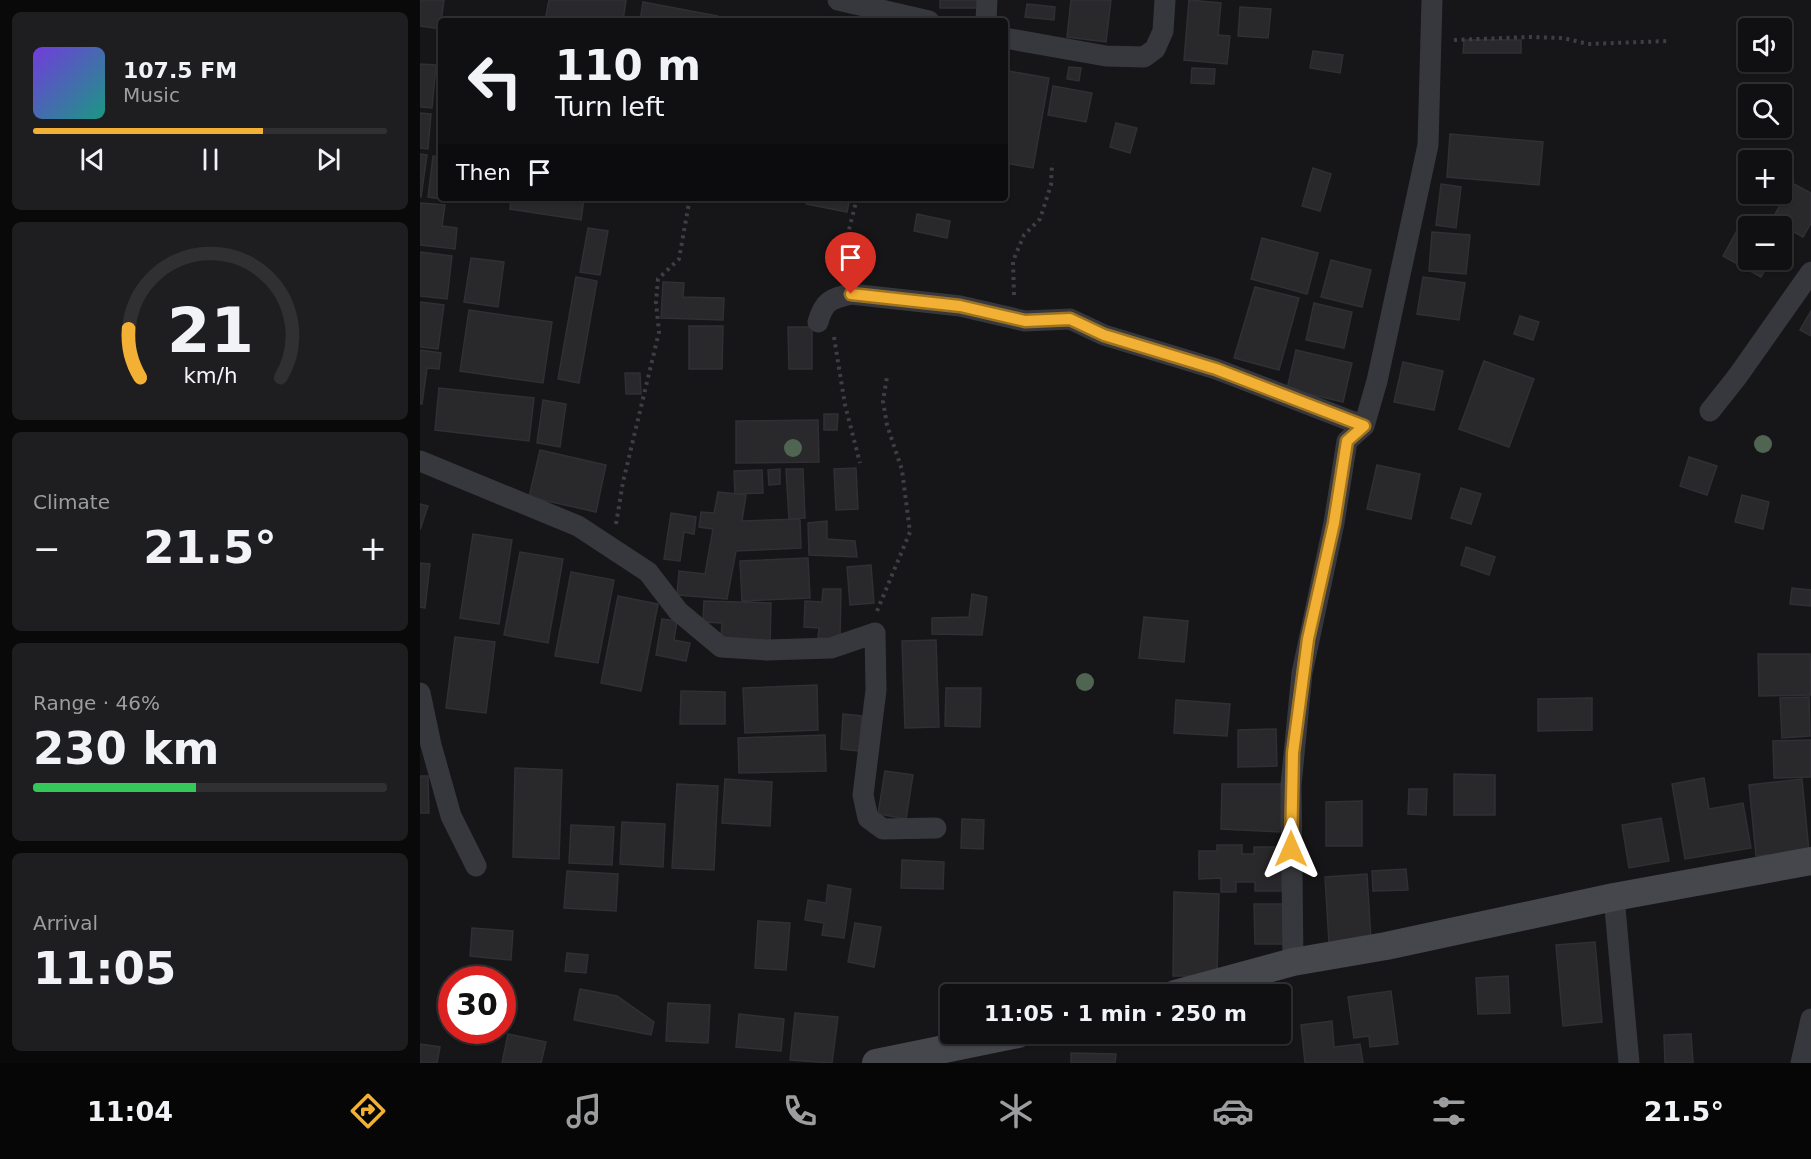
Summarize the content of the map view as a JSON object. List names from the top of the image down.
{
  "page": {
    "map_buttons": ["+", "−"],
    "turn": ["110 m", "Turn left"],
    "song": ["107.5 FM", "Music"],
    "then": "Then",
    "tile": [
      "Climate",
      ["Range · 46%", "230 km"],
      ["Arrival", "11:05"]
    ],
    "heat": ["−", "21.5°", "+"],
    "limit": "30",
    "trip": "11:05 · 1 min · 250 m",
    "tabs": ["11:04", "21.5°"],
    "gauge": ["21", "km/h"]
  }
}
